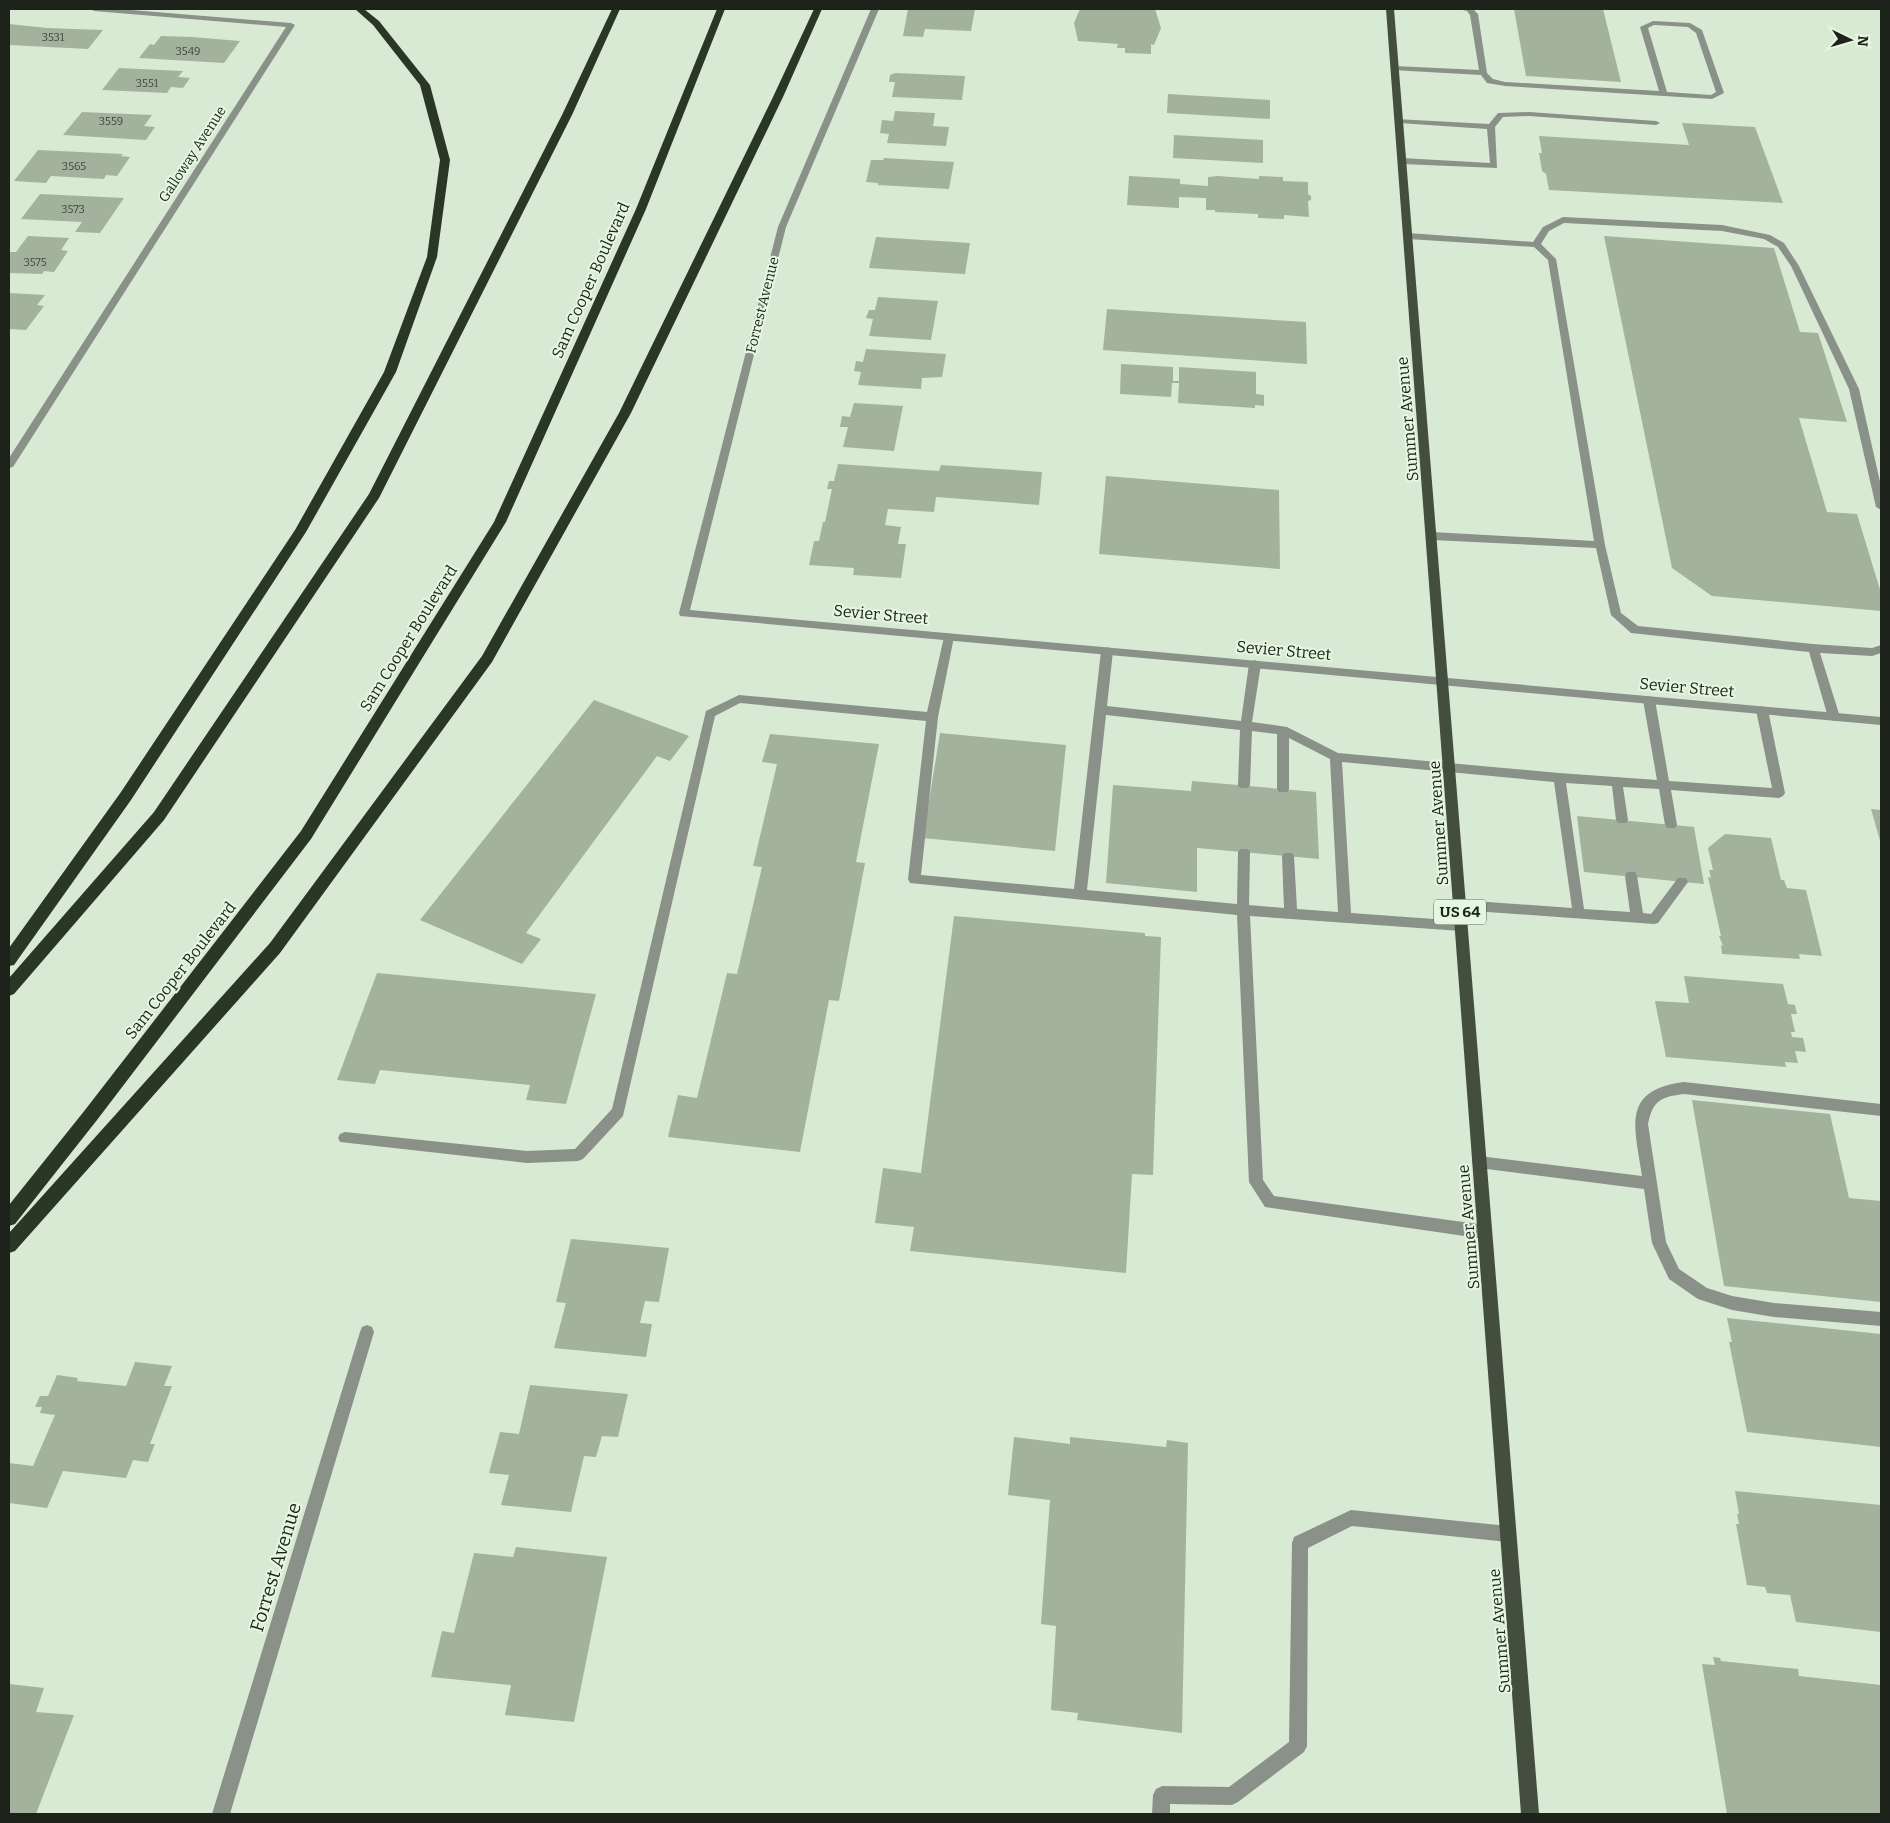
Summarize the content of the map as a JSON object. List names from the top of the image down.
{
  "streets": {
    "highway": ["Sam Cooper Boulevard"],
    "main road": ["Summer Avenue", "US 64"],
    "street": ["Galloway Avenue", "Forrest Avenue", "Sevier Street"]
  },
  "crossings": [
    ["Forrest Avenue", "Sevier Street"],
    ["Summer Avenue", "Sevier Street"]
  ],
  "house_numbers": [
    "3531",
    "3549",
    "3551",
    "3559",
    "3565",
    "3573",
    "3575"
  ],
  "north": "right"
}
